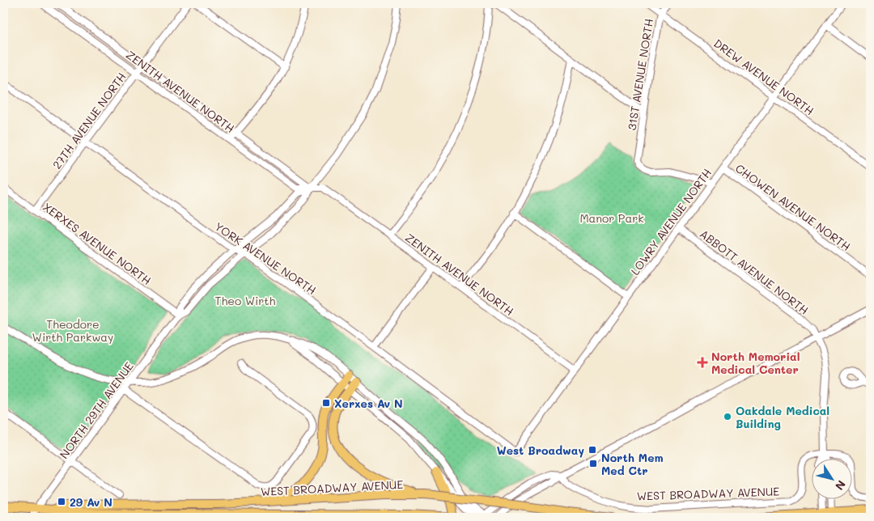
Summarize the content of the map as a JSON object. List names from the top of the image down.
{
  "streets": {
    "main road": ["WEST BROADWAY AVENUE"],
    "street": [
      "31ST AVENUE NORTH",
      "DREW AVENUE NORTH",
      "ZENITH AVENUE NORTH",
      "27TH AVENUE NORTH",
      "CHOWEN AVENUE NORTH",
      "LOWRY AVENUE NORTH",
      "XERXES AVENUE NORTH",
      "YORK AVENUE NORTH",
      "ABBOTT AVENUE NORTH",
      "NORTH 29TH AVENUE"
    ]
  },
  "crossings": [
    ["31ST AVENUE NORTH", "DREW AVENUE NORTH"],
    ["31ST AVENUE NORTH", "LOWRY AVENUE NORTH"],
    ["DREW AVENUE NORTH", "LOWRY AVENUE NORTH"],
    ["ZENITH AVENUE NORTH", "27TH AVENUE NORTH"],
    ["ZENITH AVENUE NORTH", "LOWRY AVENUE NORTH"],
    ["27TH AVENUE NORTH", "XERXES AVENUE NORTH"],
    ["27TH AVENUE NORTH", "YORK AVENUE NORTH"],
    ["CHOWEN AVENUE NORTH", "LOWRY AVENUE NORTH"],
    ["LOWRY AVENUE NORTH", "YORK AVENUE NORTH"],
    ["LOWRY AVENUE NORTH", "ABBOTT AVENUE NORTH"],
    ["XERXES AVENUE NORTH", "NORTH 29TH AVENUE"],
    ["ABBOTT AVENUE NORTH", "WEST BROADWAY AVENUE"],
    ["NORTH 29TH AVENUE", "WEST BROADWAY AVENUE"]
  ],
  "parks": ["Manor Park", "Theo Wirth", "Theodore Wirth Parkway"],
  "places": {
    "health": ["North Memorial Medical Center"],
    "transit": [
      "Xerxes Av N",
      "West Broadway",
      "North Mem Med Ctr",
      "29 Av N"
    ],
    "other": ["Oakdale Medical Building"]
  },
  "north": "bottom right"
}
